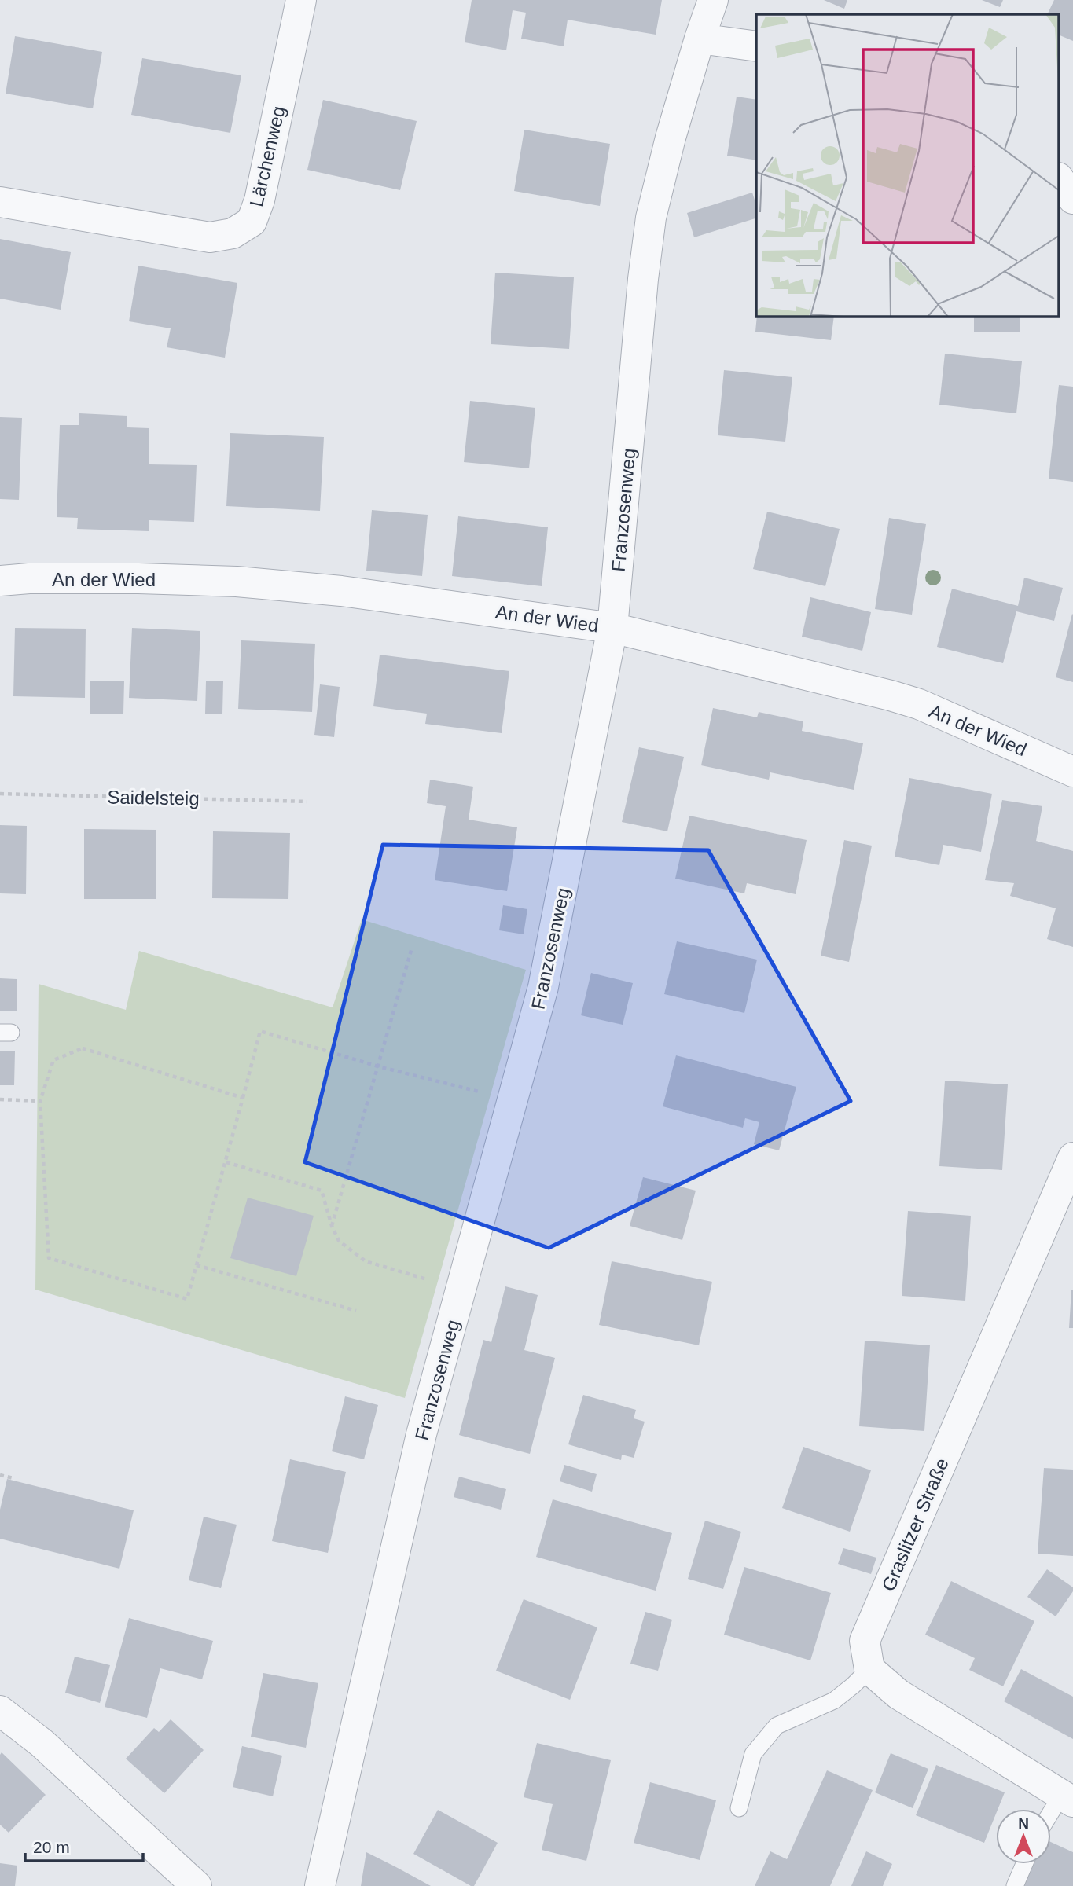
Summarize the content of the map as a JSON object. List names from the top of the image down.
{
  "streets": {
    "street": [
      "Lärchenweg",
      "Franzosenweg",
      "An der Wied",
      "Graslitzer Straße"
    ],
    "path": ["Saidelsteig"]
  },
  "crossings": [
    ["Franzosenweg", "An der Wied"]
  ],
  "scale_bar": "20 m",
  "north": "top"
}
